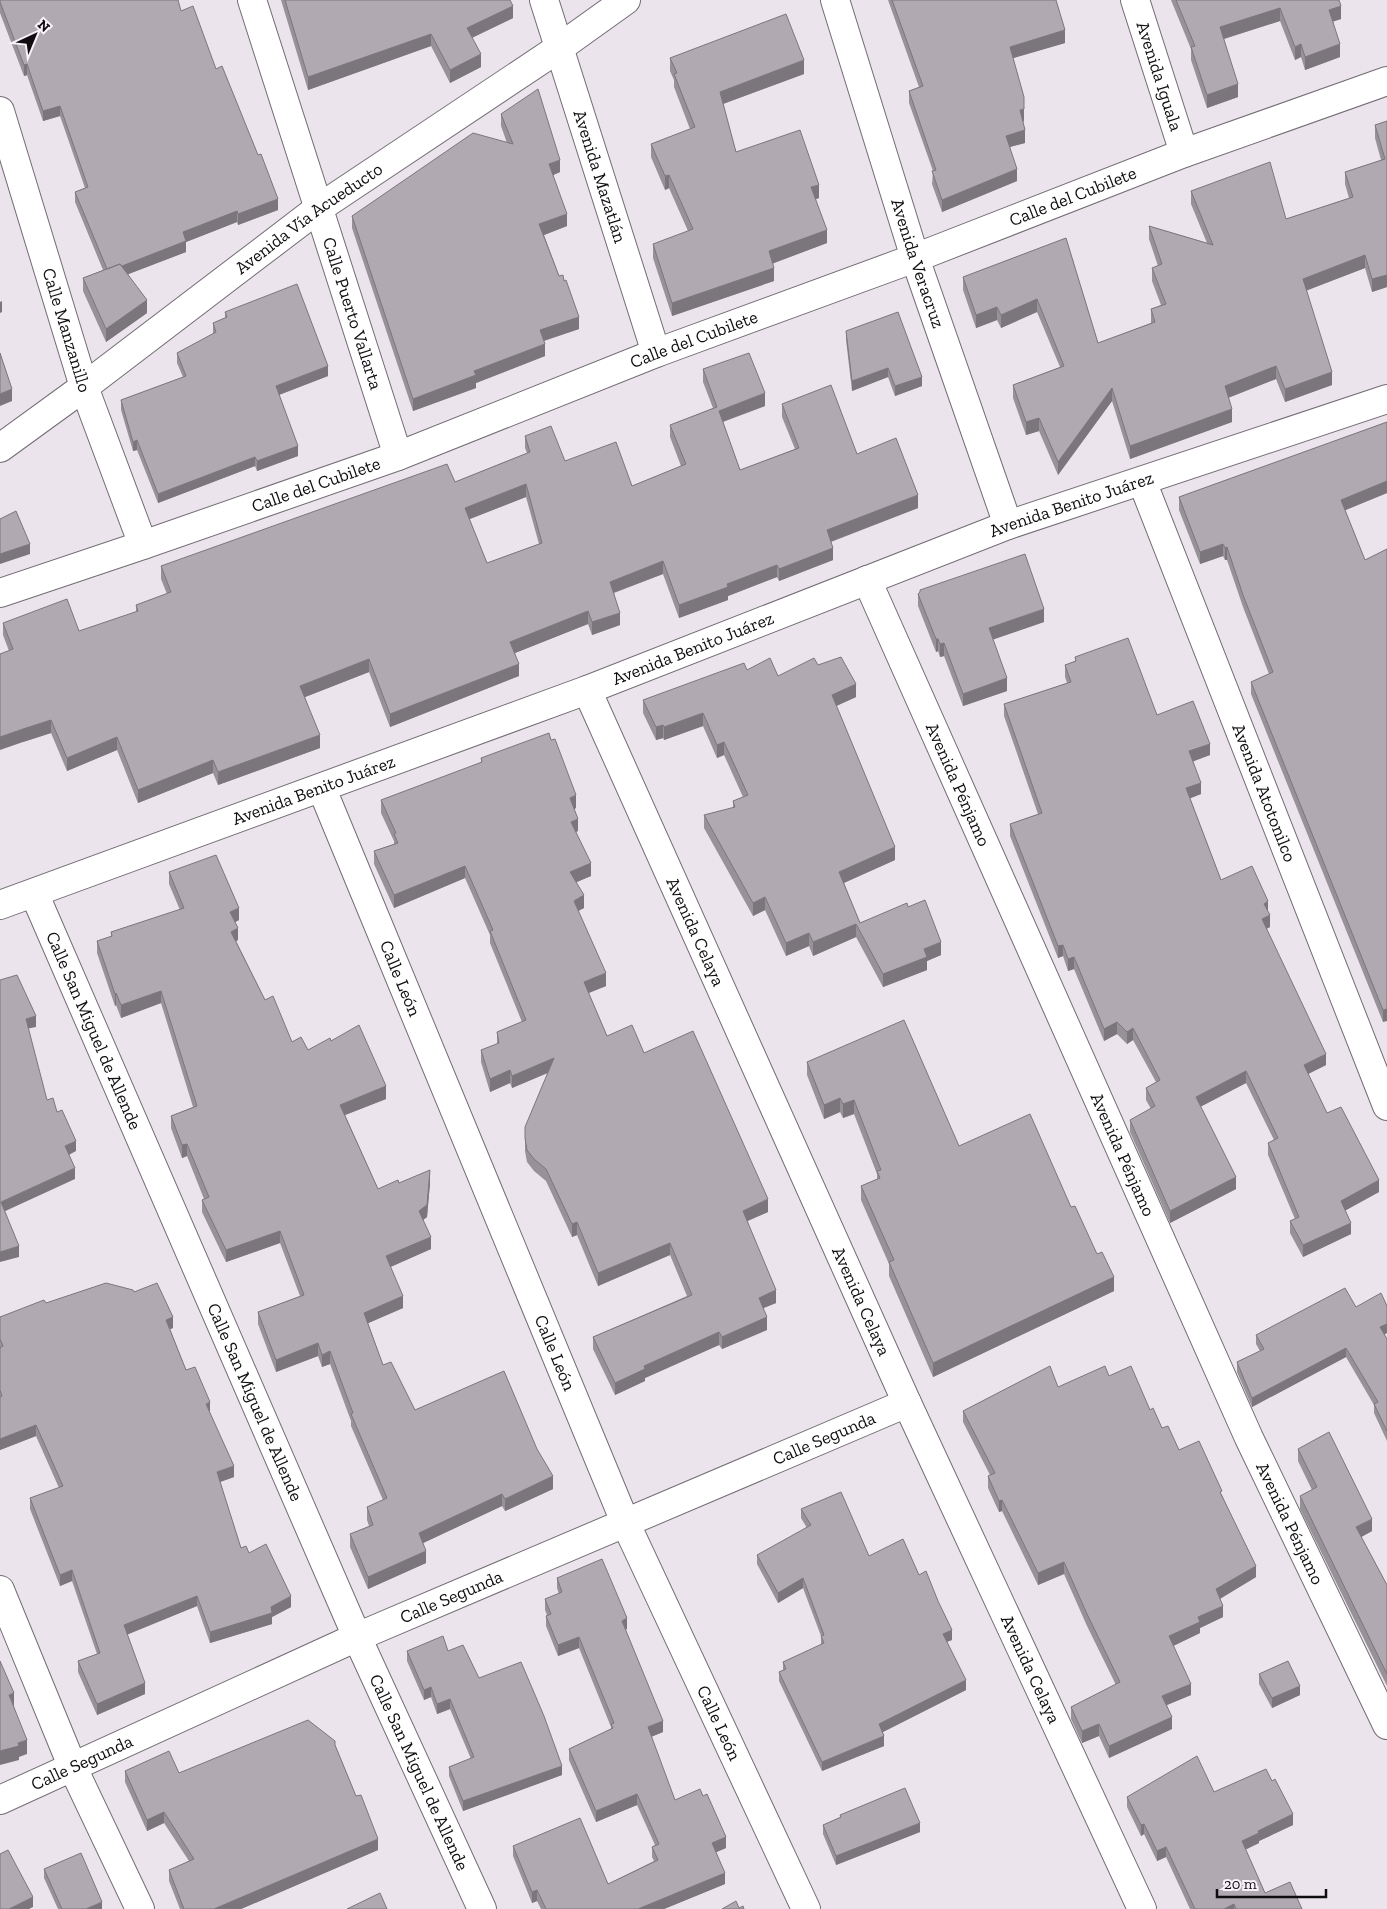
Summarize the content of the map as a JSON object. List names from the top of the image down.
{
  "streets": {
    "street": [
      "Avenida Iguala",
      "Avenida Mazatlán",
      "Calle del Cubilete",
      "Avenida Vía Acueducto",
      "Avenida Veracruz",
      "Calle Puerto Vallarta",
      "Calle Manzanillo",
      "Avenida Benito Juárez",
      "Avenida Pénjamo",
      "Avenida Atotonilco",
      "Avenida Celaya",
      "Calle León",
      "Calle San Miguel de Allende",
      "Calle Segunda"
    ]
  },
  "crossings": [
    ["Avenida Iguala", "Calle del Cubilete"],
    ["Avenida Mazatlán", "Calle del Cubilete"],
    ["Avenida Mazatlán", "Avenida Vía Acueducto"],
    ["Calle del Cubilete", "Avenida Veracruz"],
    ["Calle del Cubilete", "Calle Puerto Vallarta"],
    ["Calle del Cubilete", "Calle Manzanillo"],
    ["Avenida Vía Acueducto", "Calle Puerto Vallarta"],
    ["Avenida Vía Acueducto", "Calle Manzanillo"],
    ["Avenida Veracruz", "Avenida Benito Juárez"],
    ["Avenida Benito Juárez", "Avenida Pénjamo"],
    ["Avenida Benito Juárez", "Avenida Atotonilco"],
    ["Avenida Benito Juárez", "Avenida Celaya"],
    ["Avenida Benito Juárez", "Calle León"],
    ["Avenida Benito Juárez", "Calle San Miguel de Allende"],
    ["Avenida Celaya", "Calle Segunda"],
    ["Calle León", "Calle Segunda"],
    ["Calle San Miguel de Allende", "Calle Segunda"]
  ],
  "scale_bar": "20 m",
  "north": "top right"
}
